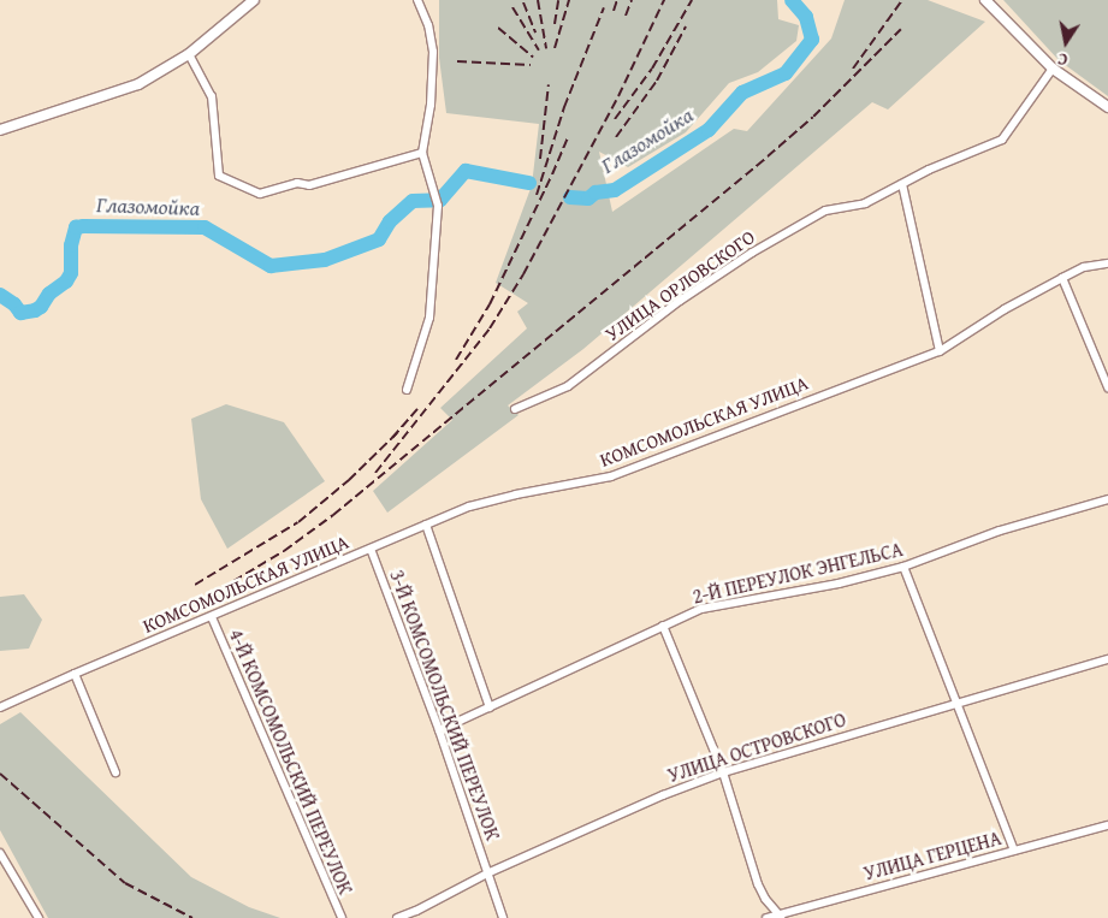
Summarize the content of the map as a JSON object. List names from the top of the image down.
{
  "streets": {
    "street": [
      "УЛИЦА ОРЛОВСКОГО",
      "КОМСОМОЛЬСКАЯ УЛИЦА",
      "2-Й ПЕРЕУЛОК ЭНГЕЛЬСА",
      "3-Й КОМСОМОЛЬСКИЙ ПЕРЕУЛОК",
      "УЛИЦА ОСТРОВСКОГО",
      "4-Й КОМСОМОЛЬСКИЙ ПЕРЕУЛОК",
      "УЛИЦА ГЕРЦЕНА"
    ]
  },
  "crossings": [
    ["КОМСОМОЛЬСКАЯ УЛИЦА", "3-Й КОМСОМОЛЬСКИЙ ПЕРЕУЛОК"],
    ["КОМСОМОЛЬСКАЯ УЛИЦА", "4-Й КОМСОМОЛЬСКИЙ ПЕРЕУЛОК"],
    ["2-Й ПЕРЕУЛОК ЭНГЕЛЬСА", "3-Й КОМСОМОЛЬСКИЙ ПЕРЕУЛОК"],
    ["3-Й КОМСОМОЛЬСКИЙ ПЕРЕУЛОК", "УЛИЦА ОСТРОВСКОГО"]
  ],
  "water": ["Глазомойка"],
  "north": "bottom"
}
